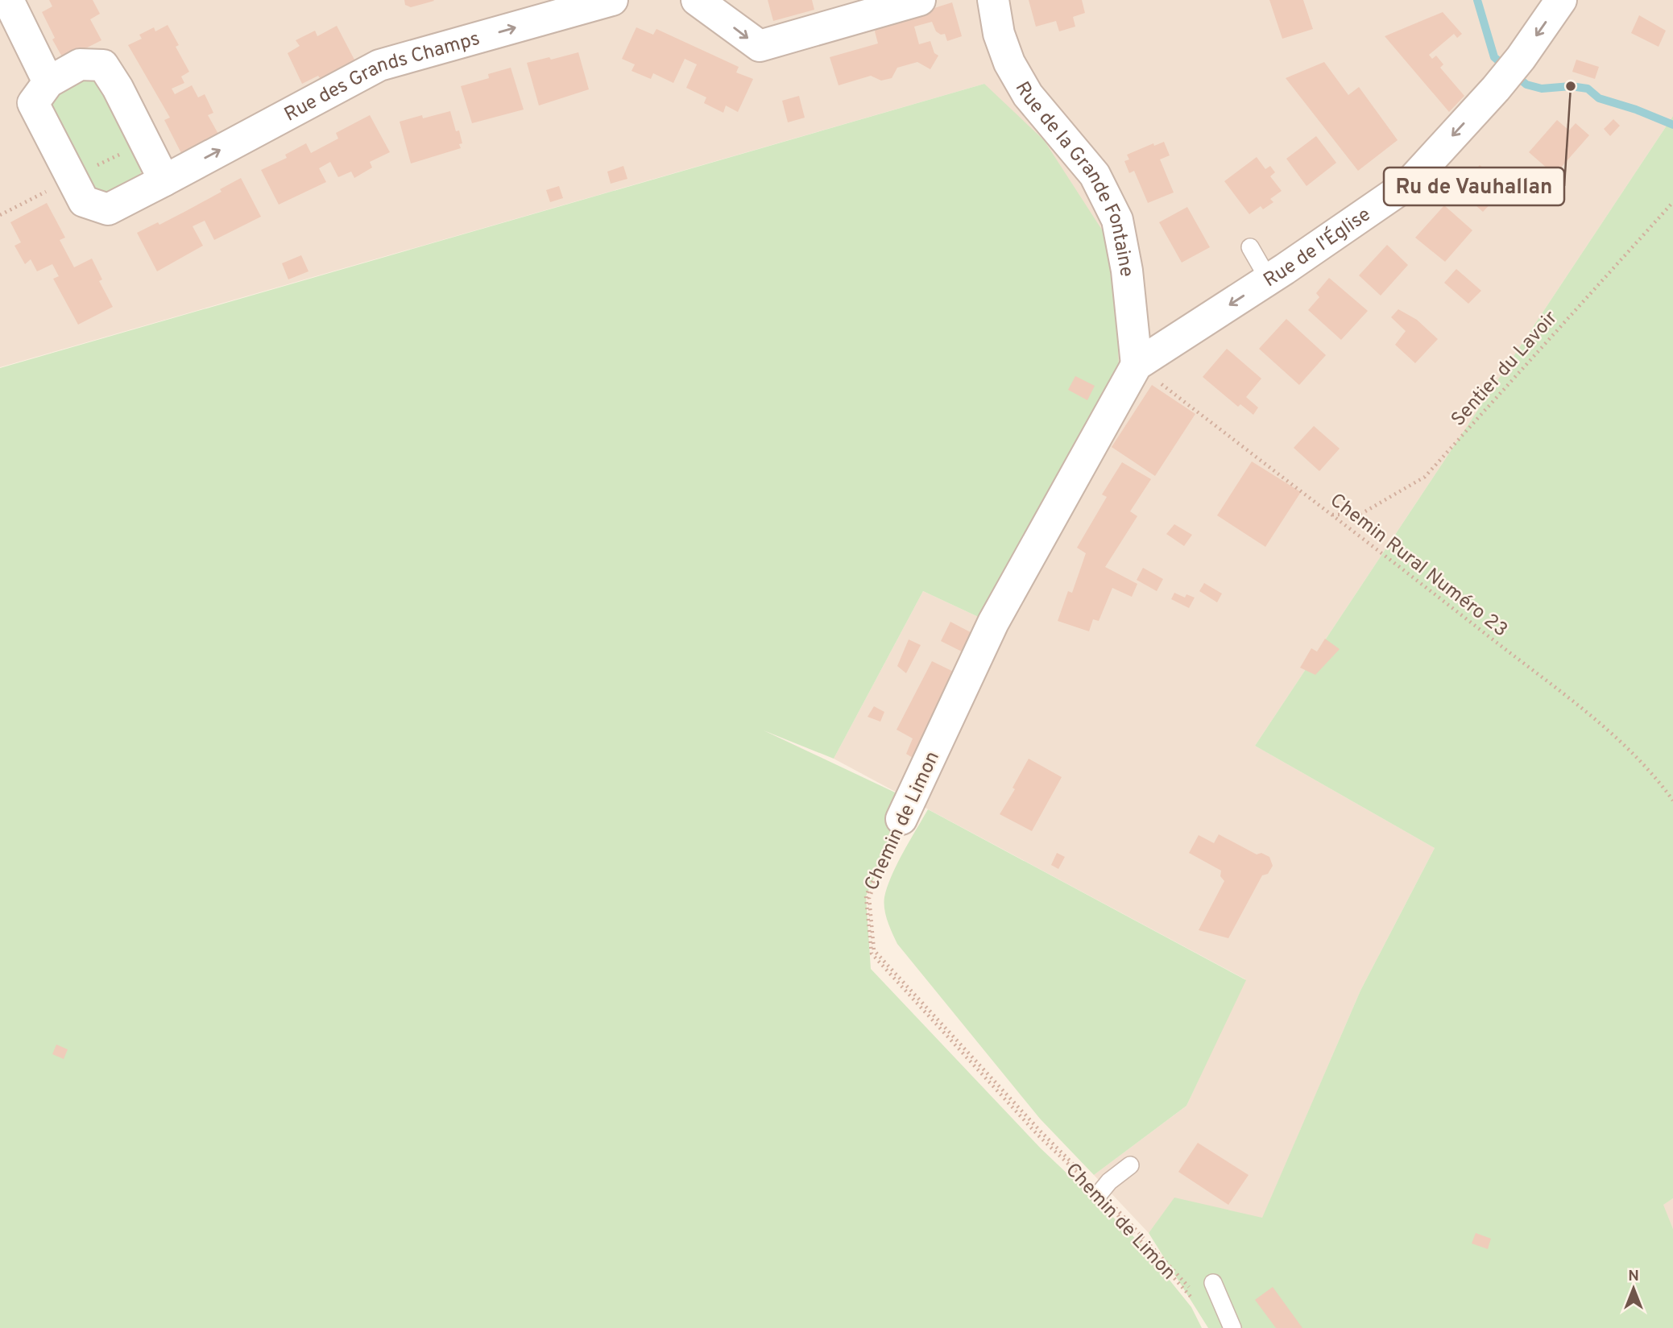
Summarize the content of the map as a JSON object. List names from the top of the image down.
{
  "streets": {
    "street": [
      "Rue des Grands Champs",
      "Rue de la Grande Fontaine",
      "Rue de l'Église",
      "Chemin de Limon"
    ],
    "path": ["Sentier du Lavoir", "Chemin Rural Numéro 23"]
  },
  "crossings": [
    ["Rue de la Grande Fontaine", "Rue de l'Église"],
    ["Rue de la Grande Fontaine", "Chemin Rural Numéro 23"],
    ["Rue de la Grande Fontaine", "Chemin de Limon"],
    ["Rue de l'Église", "Chemin Rural Numéro 23"],
    ["Rue de l'Église", "Chemin de Limon"],
    ["Sentier du Lavoir", "Chemin Rural Numéro 23"],
    ["Chemin Rural Numéro 23", "Chemin de Limon"]
  ],
  "one_way": ["Rue des Grands Champs", "Rue de l'Église"],
  "places": ["Ru de Vauhallan"],
  "north": "top"
}
